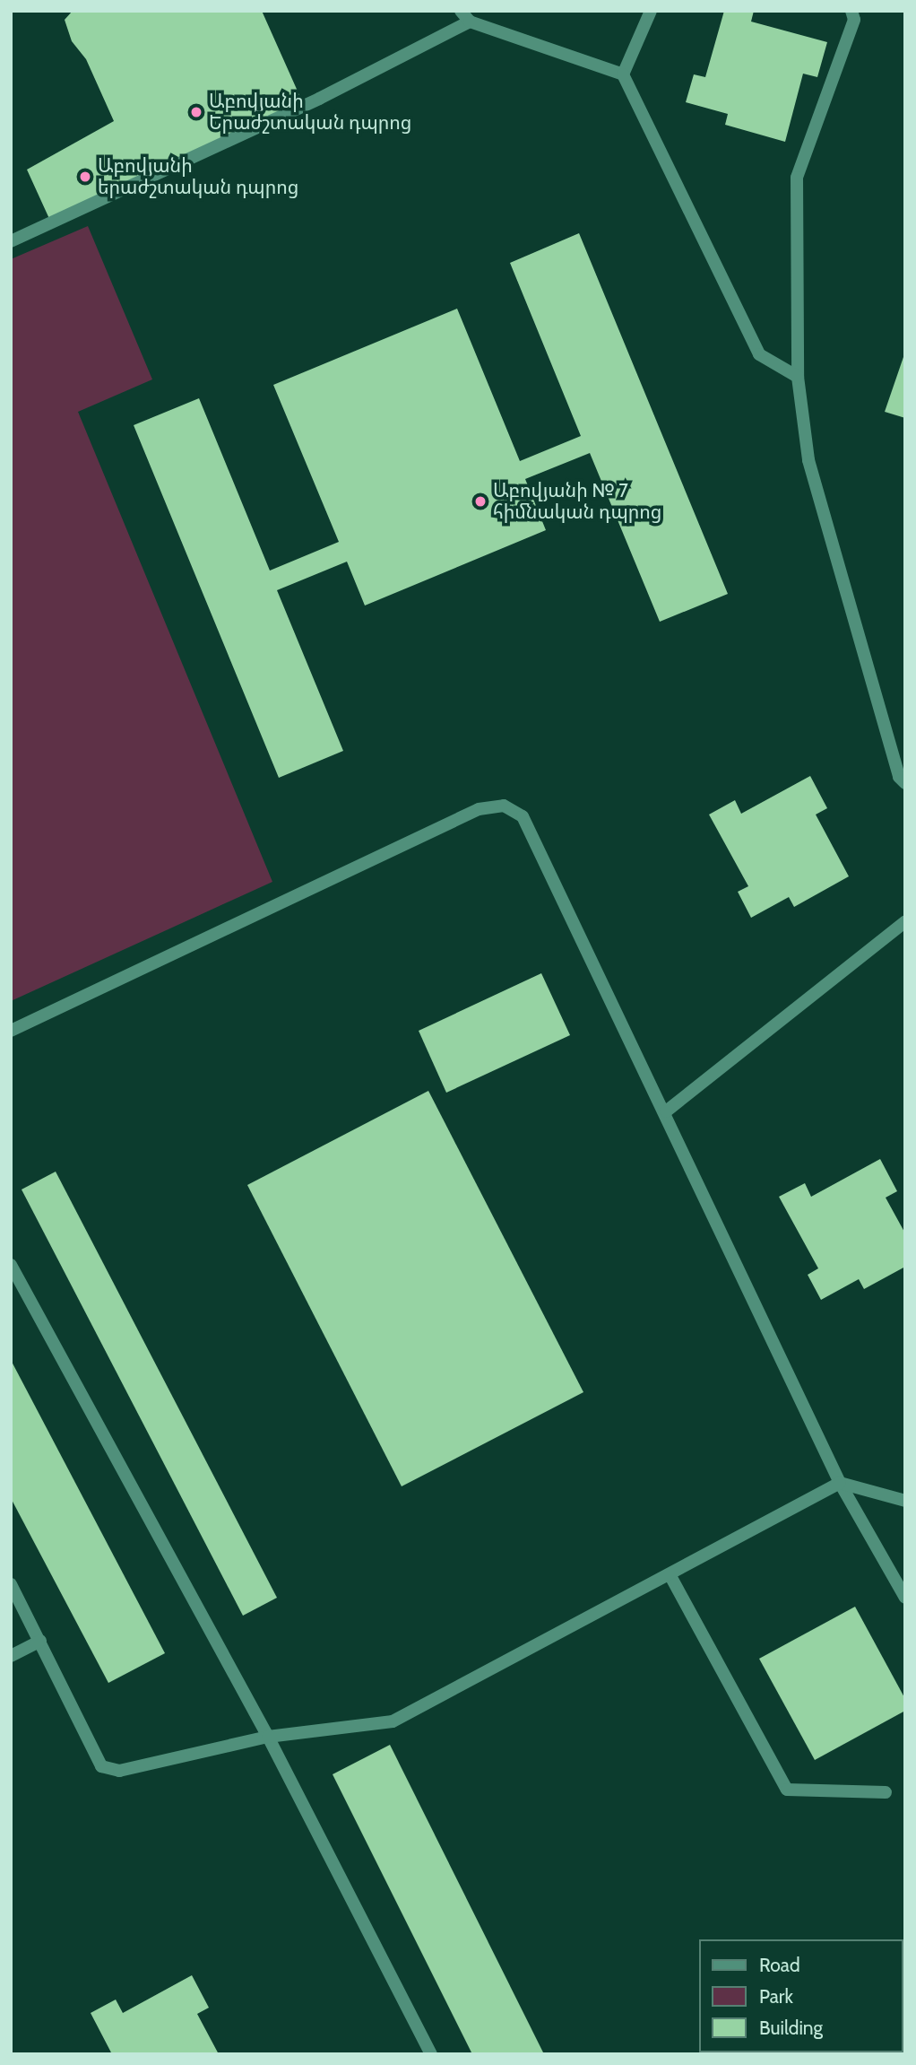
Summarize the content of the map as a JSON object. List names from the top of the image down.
{
  "places": ["Աբովյանի Երաժշտական դպրոց", "Աբովյանի երաժշտական դպրոց", "Աբովյանի № 7 հիմնական դպրոց"],
  "legend": ["Road", "Park", "Building"]
}
